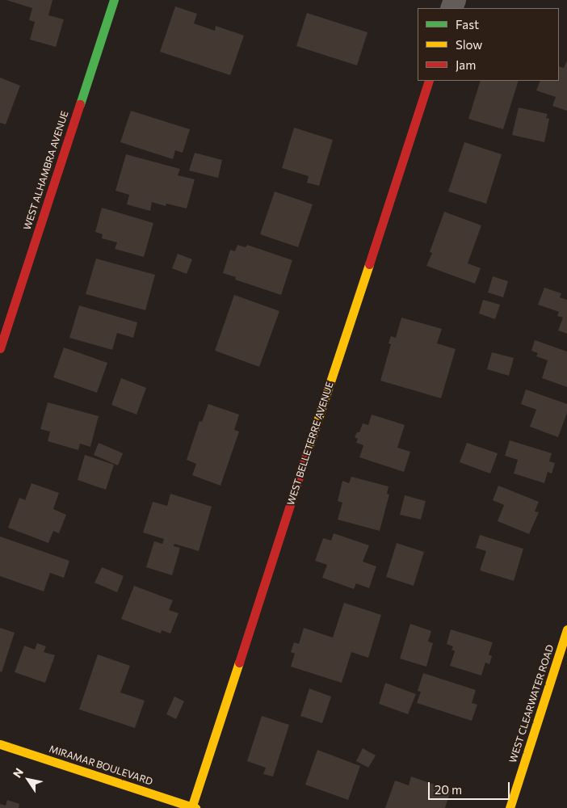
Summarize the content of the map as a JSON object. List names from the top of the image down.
{
  "streets": {
    "street": [
      "WEST ALHAMBRA AVENUE",
      "WEST BELLETERRE AVENUE",
      "WEST CLEARWATER ROAD",
      "MIRAMAR BOULEVARD"
    ]
  },
  "crossings": [
    ["WEST BELLETERRE AVENUE", "MIRAMAR BOULEVARD"]
  ],
  "legend": ["Fast", "Slow", "Jam"],
  "scale_bar": "20 m",
  "north": "top left"
}
